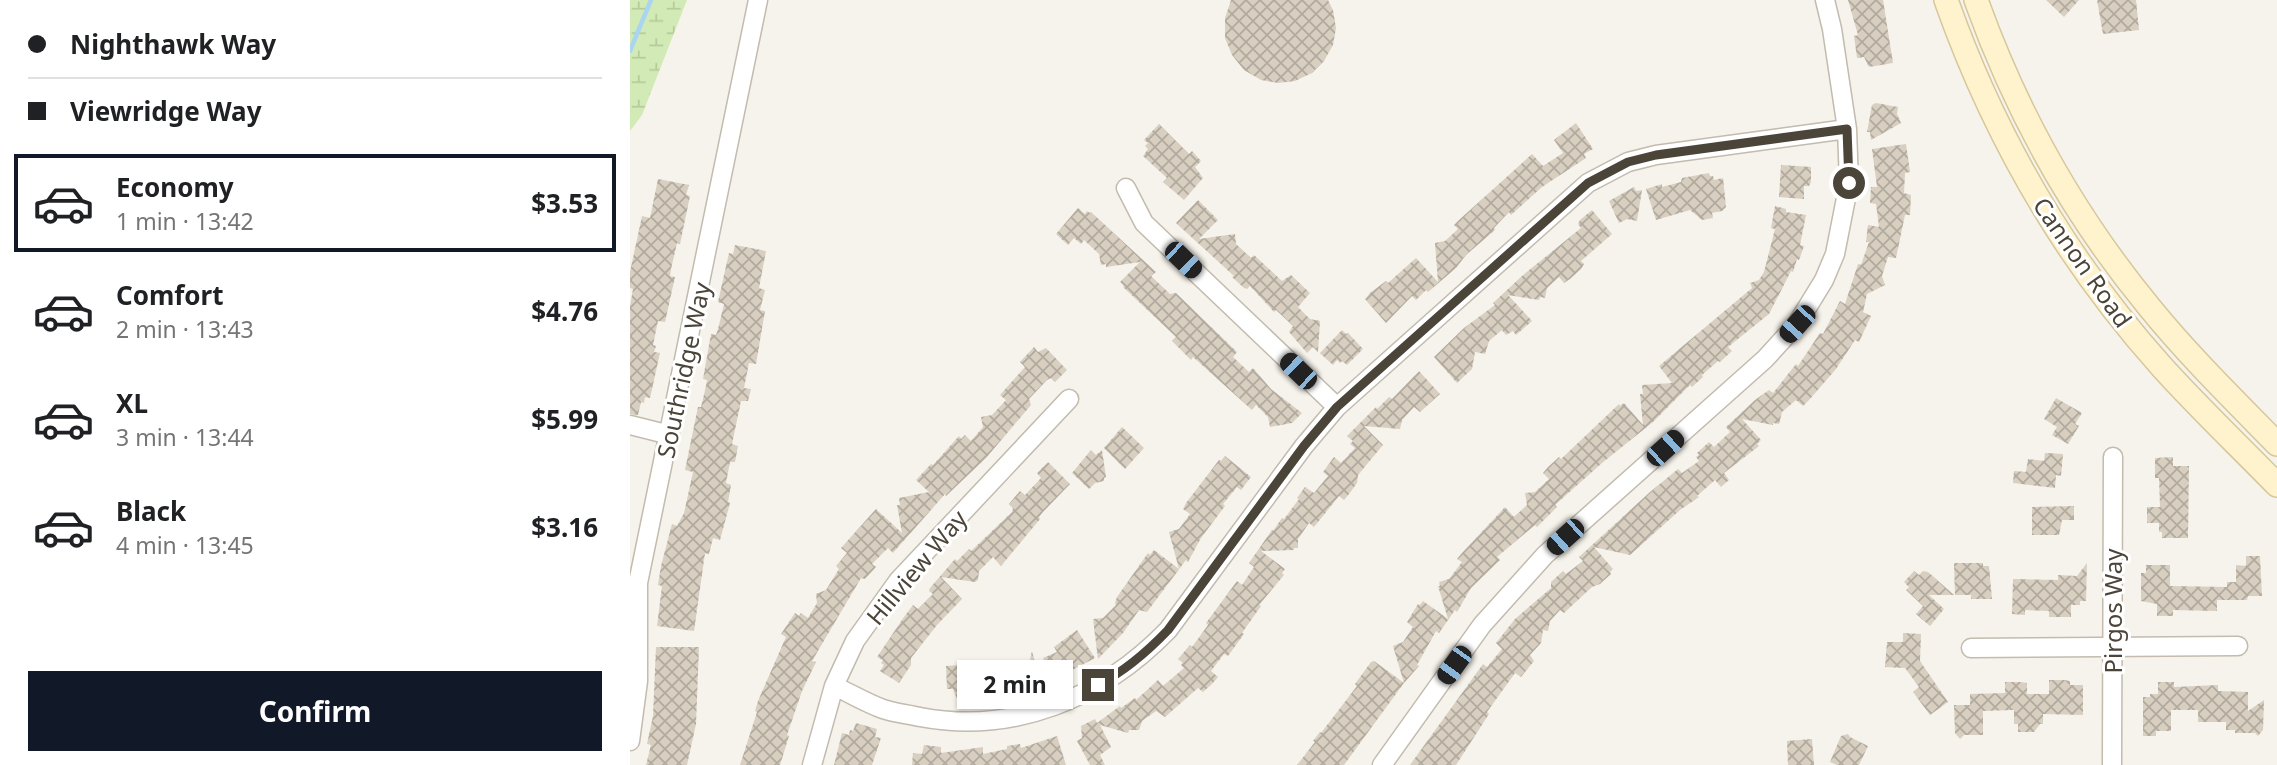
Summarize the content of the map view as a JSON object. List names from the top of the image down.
{
  "streets": {
    "main road": ["Cannon Road"],
    "street": ["Southridge Way", "Hillview Way", "Pirgos Way"]
  },
  "page": {
    "banner": ["Nighthawk Way", "Viewridge Way"],
    "list": [
      {
        "name": "Economy",
        "note": "1 min · 13:42",
        "value": "$3.53"
      },
      {
        "name": "Comfort",
        "note": "2 min · 13:43",
        "value": "$4.76"
      },
      {
        "name": "XL",
        "note": "3 min · 13:44",
        "value": "$5.99"
      },
      {
        "name": "Black",
        "note": "4 min · 13:45",
        "value": "$3.16"
      }
    ],
    "buttons": "Confirm",
    "bubble": "2 min"
  }
}
